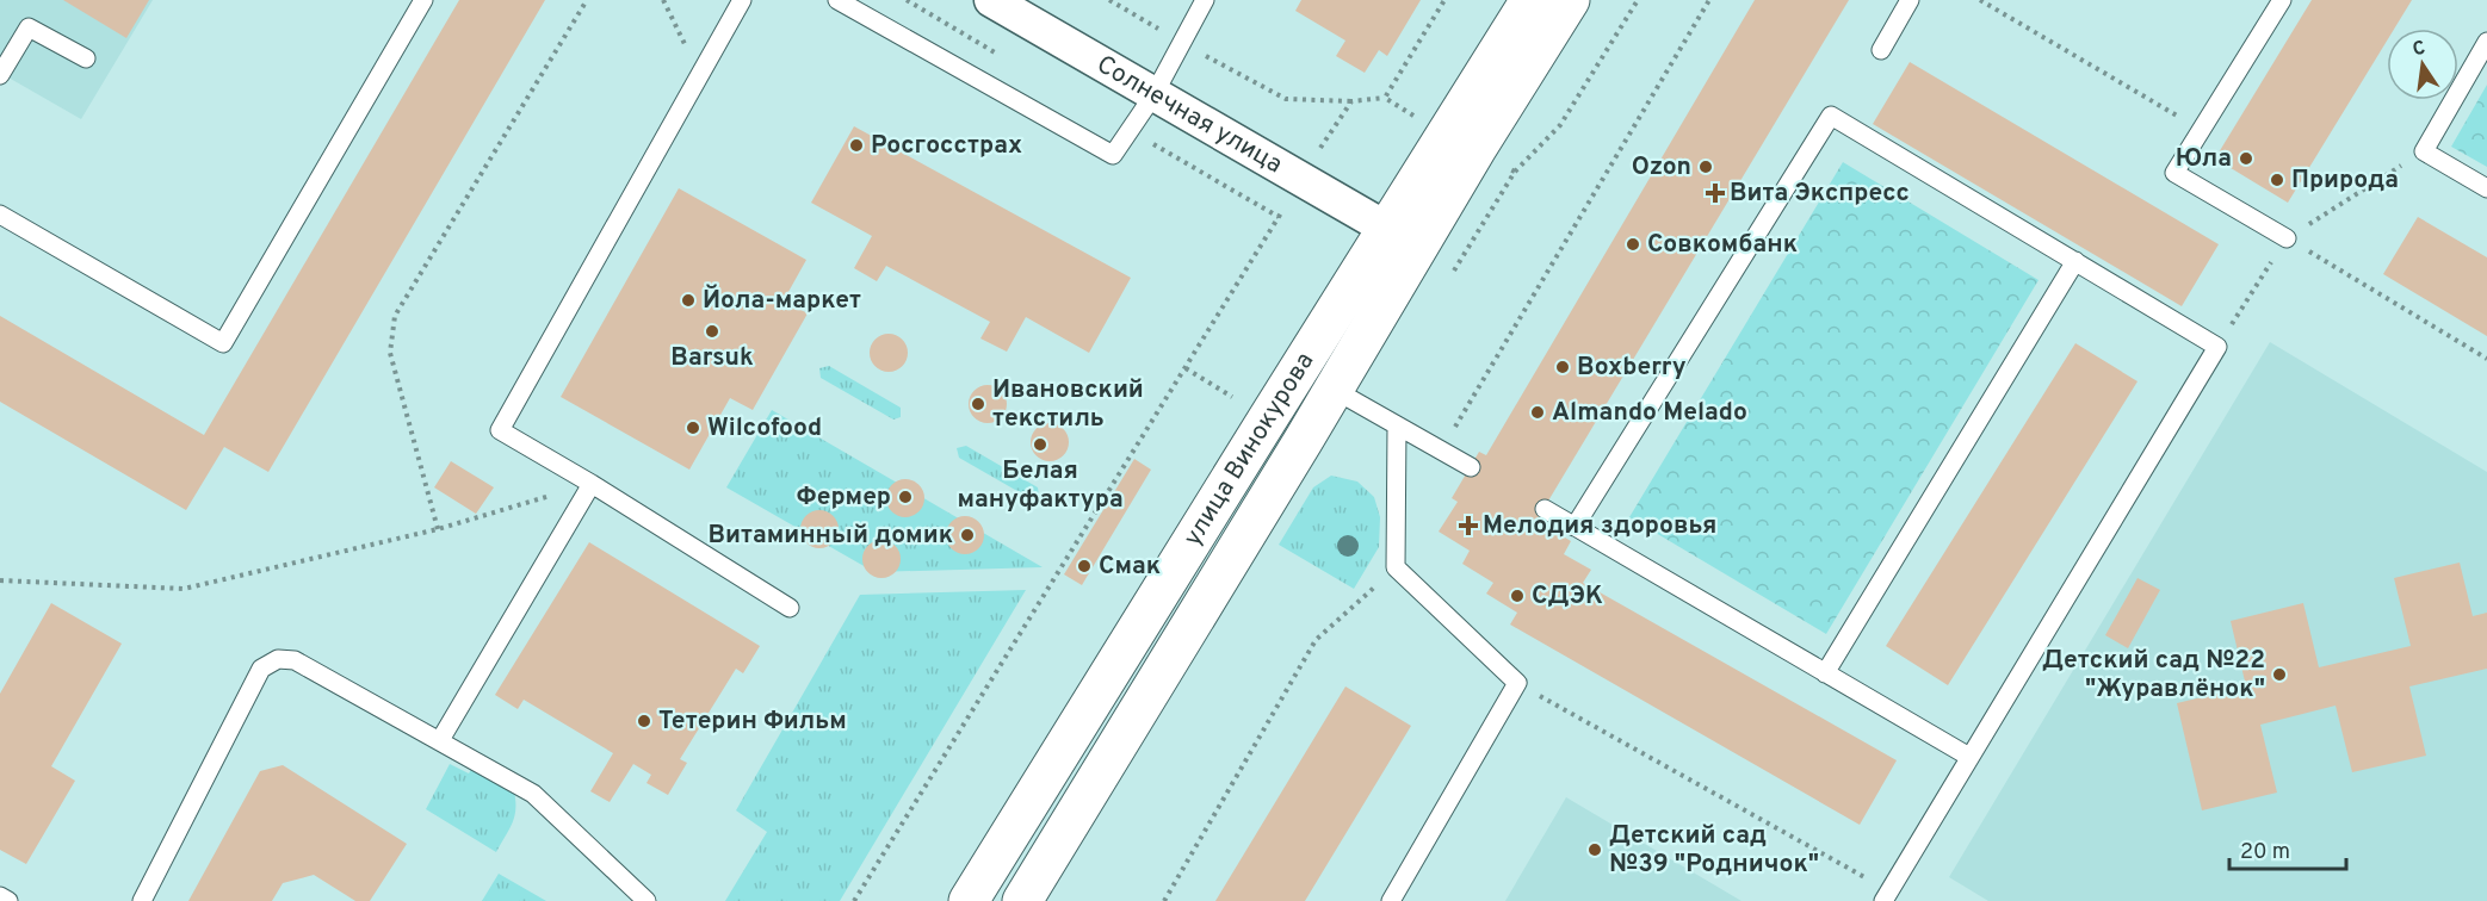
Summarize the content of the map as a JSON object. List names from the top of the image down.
{
  "streets": {
    "main road": ["улица Винокурова"],
    "street": ["Солнечная улица"]
  },
  "crossings": [
    ["Солнечная улица", "улица Винокурова"]
  ],
  "places": {
    "other": [
      "Росгосстрах",
      "Юла",
      "Ozon",
      "Природа",
      "Совкомбанк",
      "Йола-маркет",
      "Barsuk",
      "Boxberry",
      "Ивановский текстиль",
      "Almando Melado",
      "Wilcofood",
      "Белая мануфактура",
      "Фермер",
      "Витаминный домик",
      "Смак",
      "СДЭК",
      "Детский сад №22 \"Журавлёнок\"",
      "Тетерин Фильм",
      "Детский сад №39 \"Родничок\""
    ],
    "health": ["Вита Экспресс", "Мелодия здоровья"]
  },
  "scale_bar": "20 m",
  "north": "top"
}
